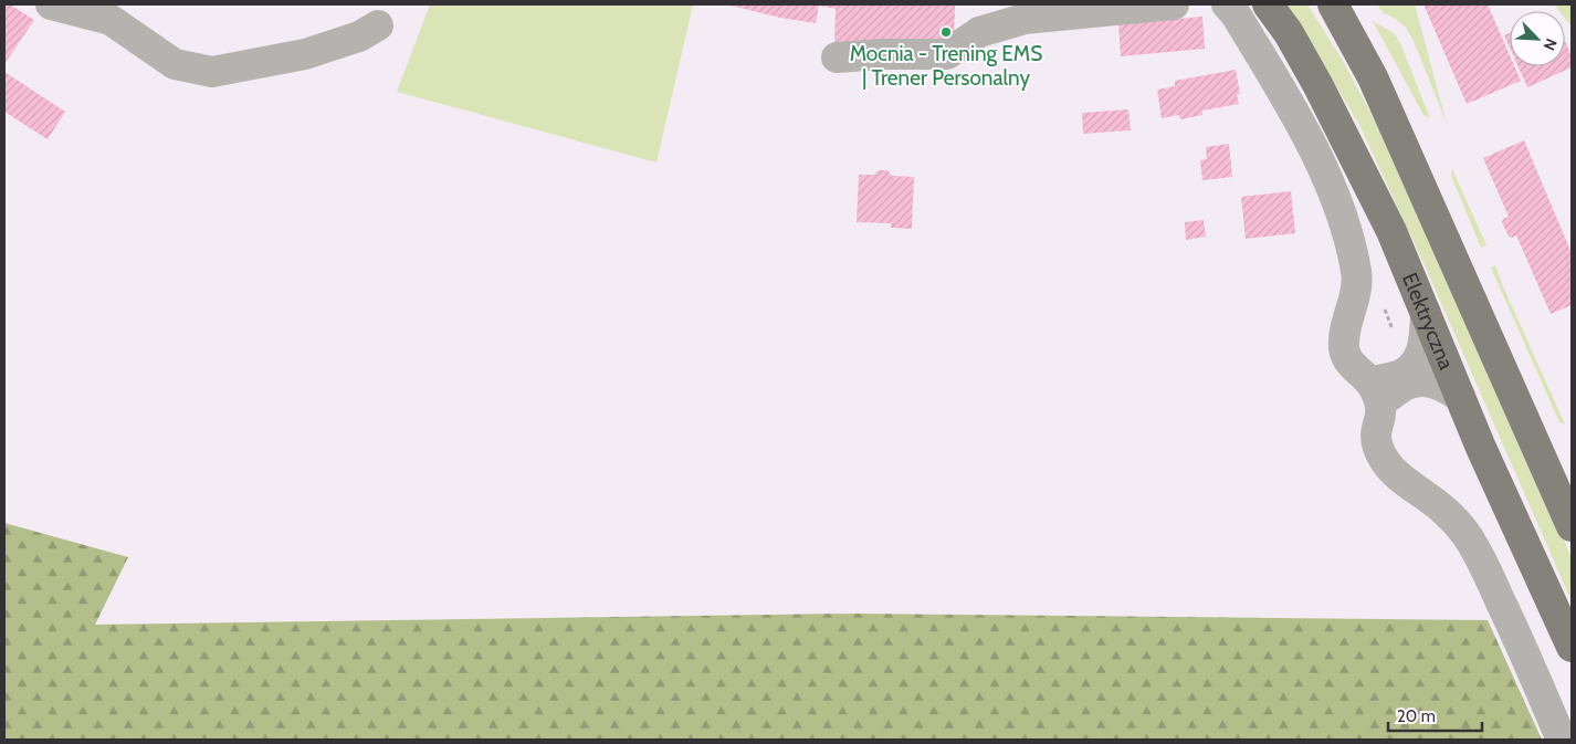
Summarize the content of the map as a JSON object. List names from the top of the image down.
{
  "streets": {
    "main road": ["Elektryczna"]
  },
  "places": ["Mocnia - Trening EMS | Trener Personalny"],
  "scale_bar": "20 m",
  "north": "bottom right"
}
